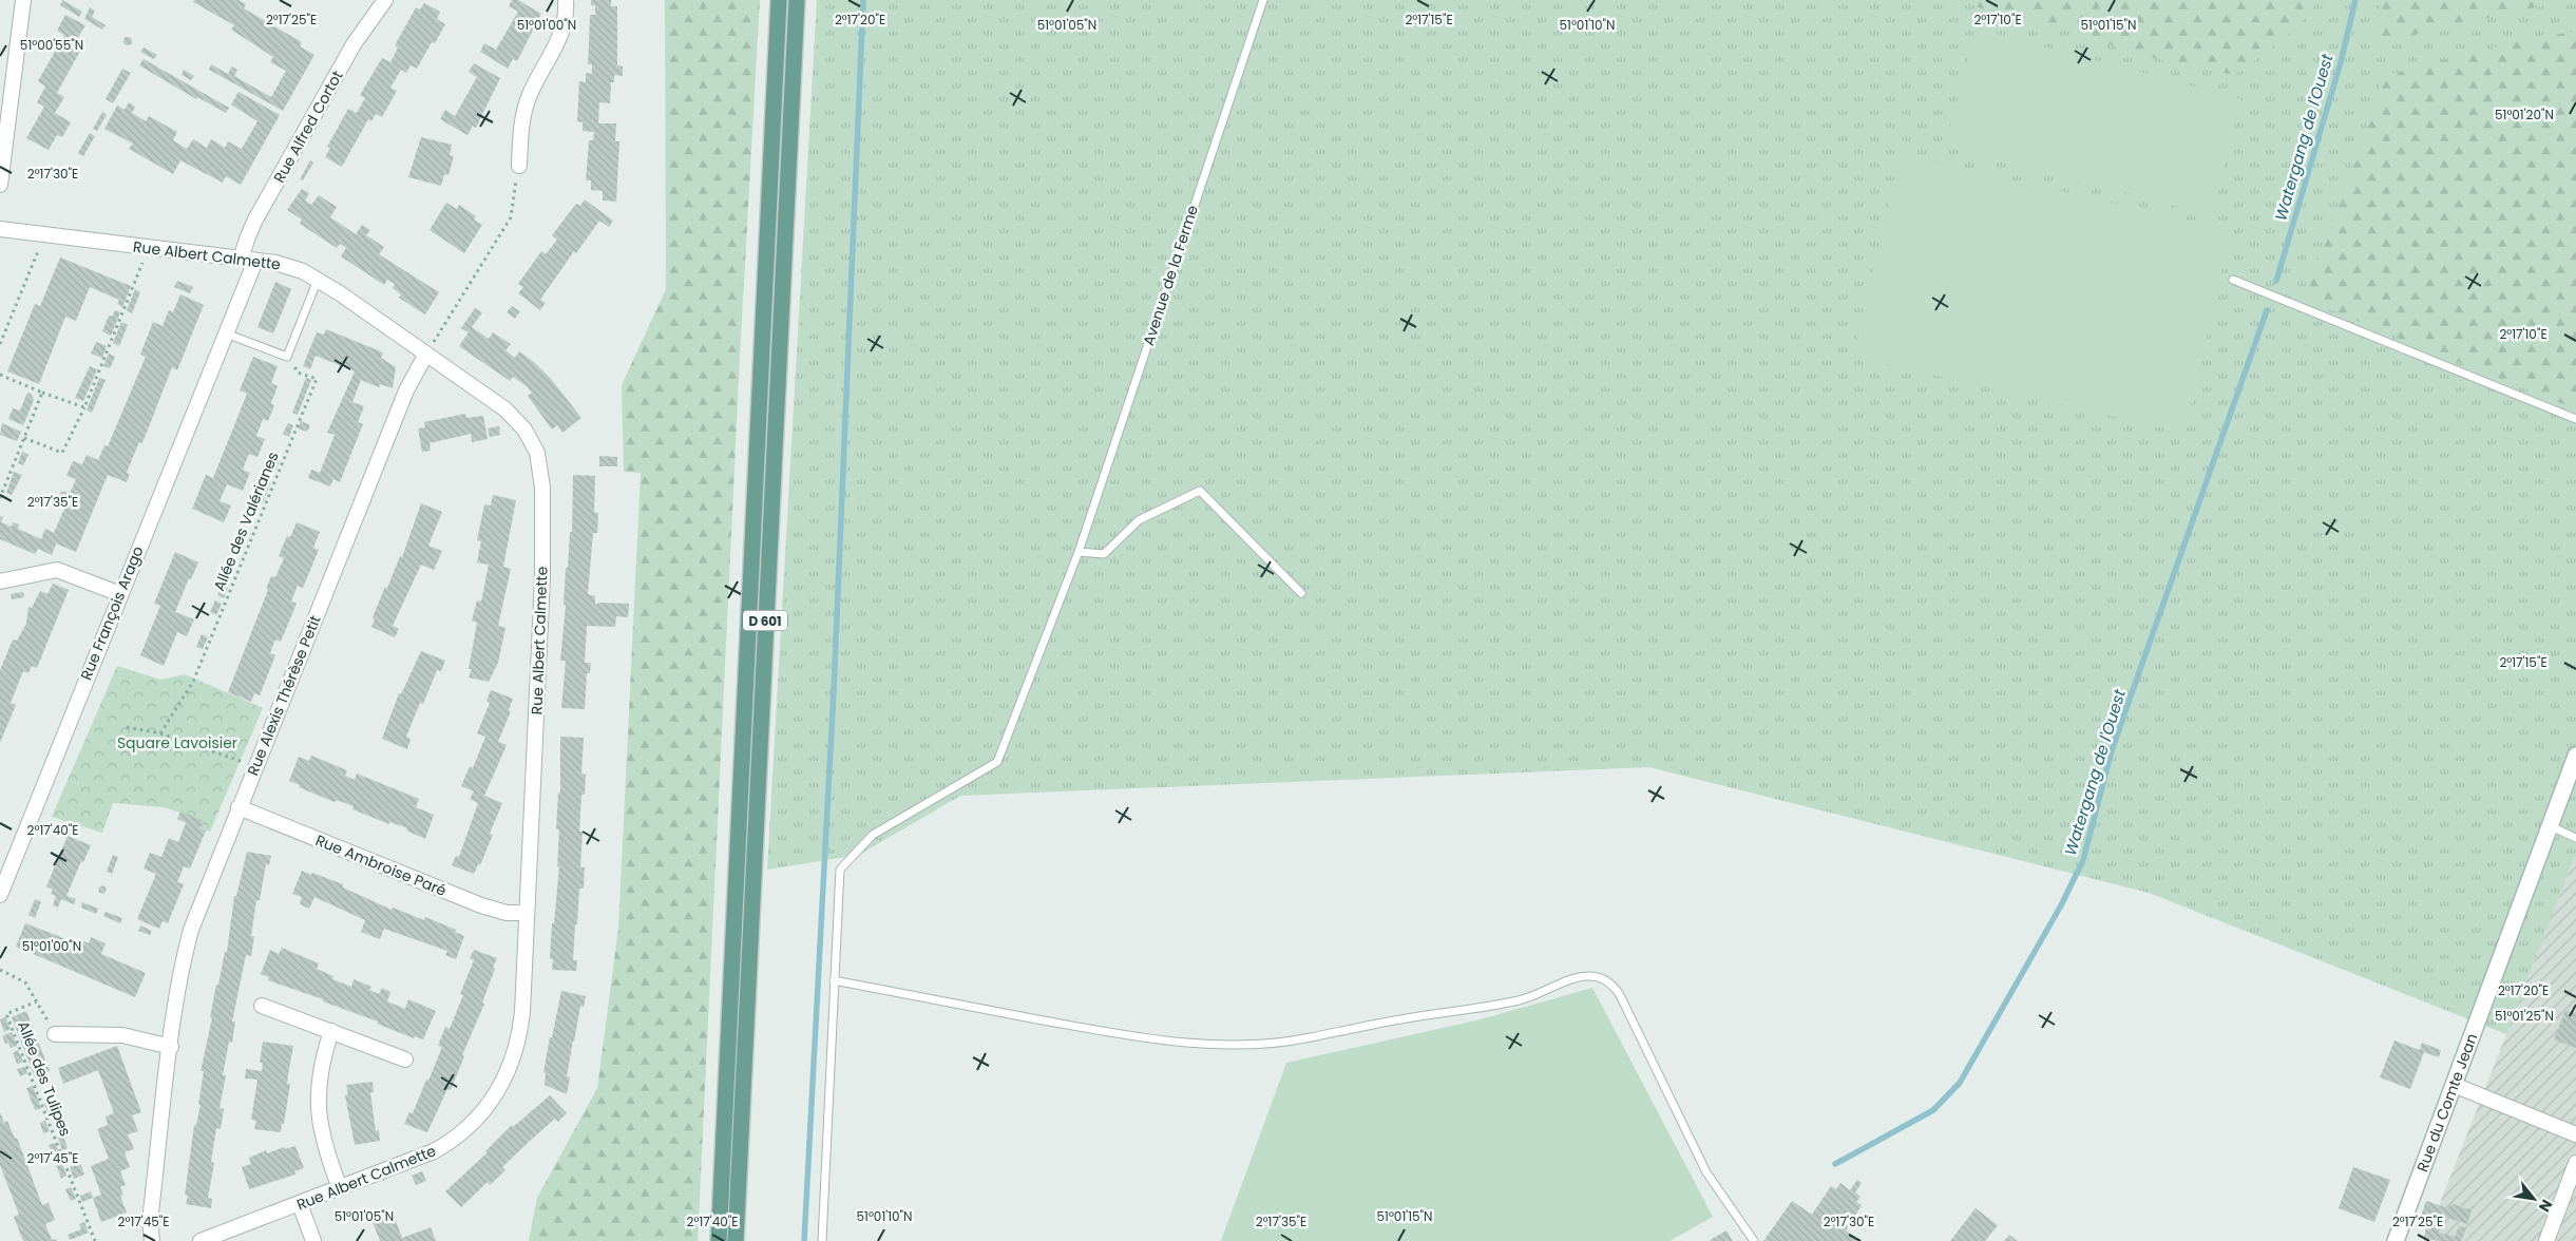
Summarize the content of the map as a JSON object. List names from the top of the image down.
{
  "streets": {
    "main road": ["D 601", "Rue du Comte Jean"],
    "street": [
      "Rue Alfred Cortot",
      "Rue Albert Calmette",
      "Rue François Arago",
      "Rue Alexis Thérèse Petit",
      "Rue Ambroise Paré"
    ],
    "lane": ["Avenue de la Ferme"],
    "path": ["Allée des Valérianes", "Allée des Tulipes"]
  },
  "crossings": [
    ["Rue Alfred Cortot", "Rue Albert Calmette"],
    ["Rue Alfred Cortot", "Rue François Arago"],
    ["Rue Albert Calmette", "Rue François Arago"],
    ["Rue Albert Calmette", "Rue Alexis Thérèse Petit"],
    ["Rue Albert Calmette", "Rue Ambroise Paré"],
    ["Rue Alexis Thérèse Petit", "Rue Ambroise Paré"]
  ],
  "water": ["Watergang de l'Ouest"],
  "parks": ["Square Lavoisier"],
  "north": "bottom right",
  "coordinates": [
    "2°17'25\"E",
    "2°17'20\"E",
    "2°17'15\"E",
    "2°17'10\"E",
    "51°01'00\"N",
    "51°01'05\"N",
    "51°01'10\"N",
    "51°01'15\"N",
    "51°00'55\"N",
    "51°01'20\"N",
    "2°17'30\"E",
    "2°17'35\"E",
    "2°17'40\"E",
    "51°01'25\"N",
    "2°17'45\"E"
  ]
}
